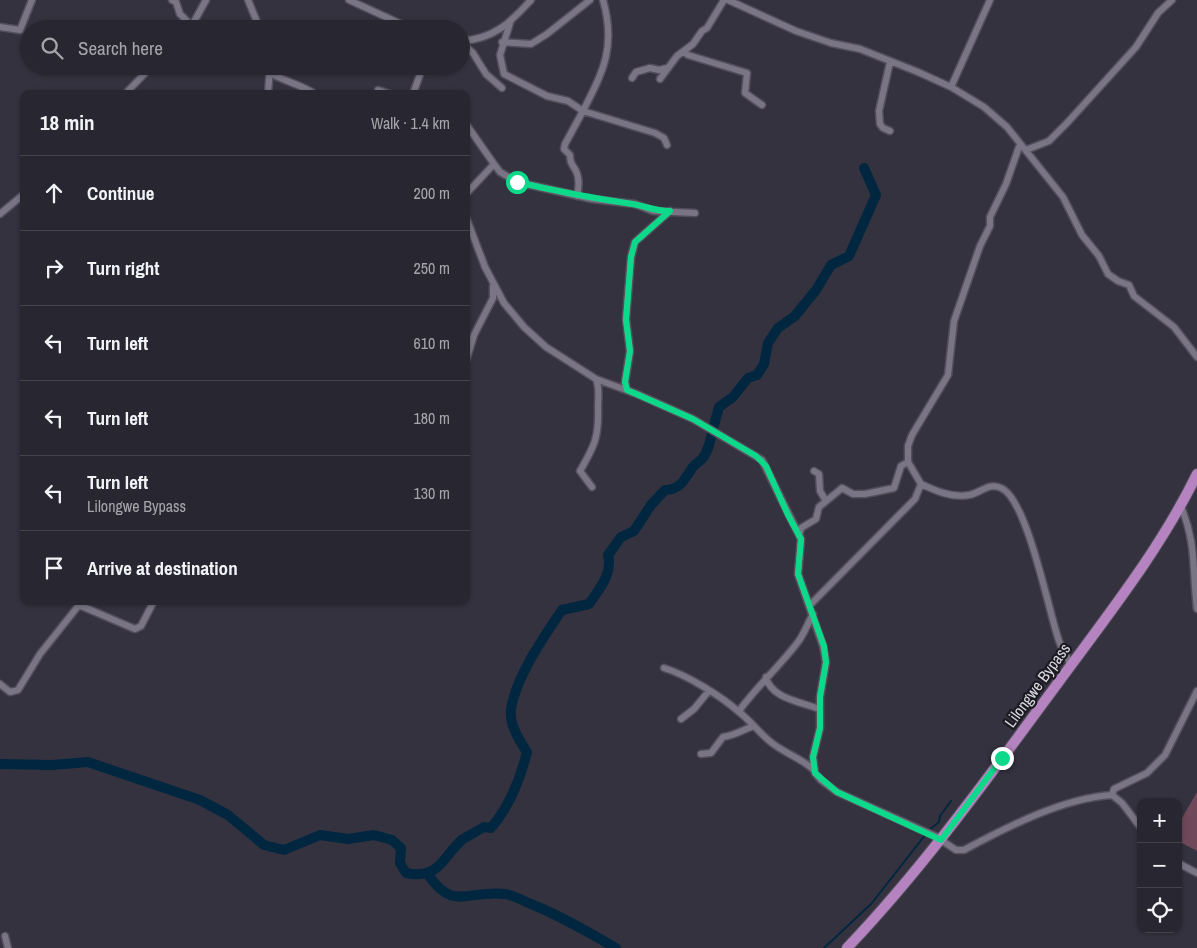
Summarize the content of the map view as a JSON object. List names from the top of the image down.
{
  "streets": {
    "main road": ["Lilongwe Bypass"]
  },
  "page": {
    "search": "Search here",
    "heading": ["18 min", "Walk · 1.4 km"],
    "list": [
      ["Continue", "200 m"],
      ["Turn right", "250 m"],
      ["Turn left", "610 m"],
      ["Turn left", "180 m"],
      ["Turn left", "Lilongwe Bypass", "130 m"],
      "Arrive at destination"
    ],
    "map_buttons": ["+", "−"]
  }
}
